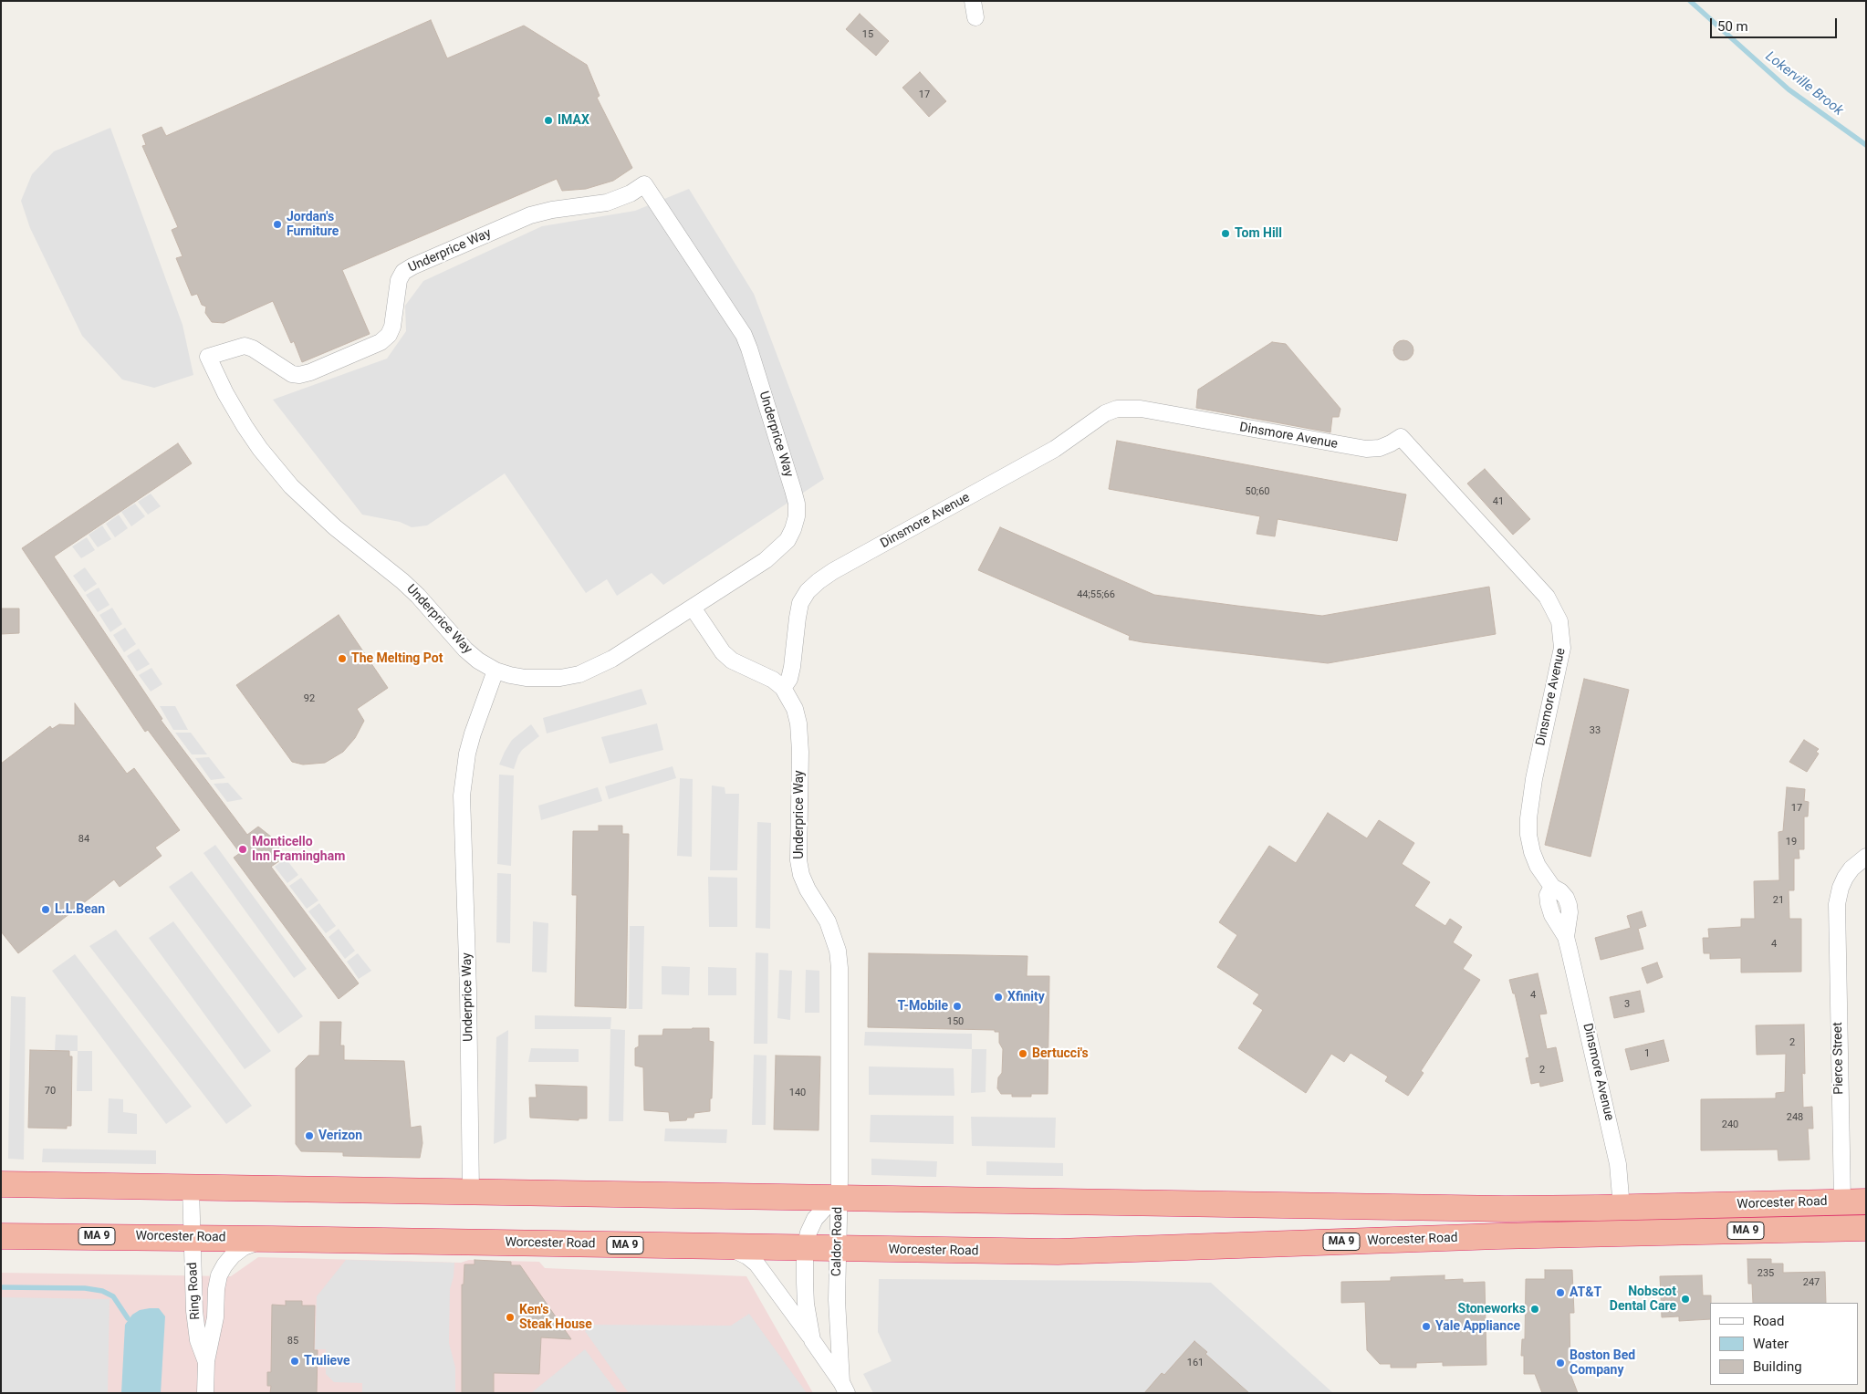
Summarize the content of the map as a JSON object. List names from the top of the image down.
{
  "streets": {
    "highway": ["Worcester Road", "MA 9"],
    "street": [
      "Underprice Way",
      "Dinsmore Avenue",
      "Pierce Street",
      "Caldor Road",
      "Ring Road"
    ]
  },
  "crossings": [
    ["Underprice Way", "Dinsmore Avenue"],
    ["Underprice Way", "Worcester Road"],
    ["Underprice Way", "Caldor Road"],
    ["Dinsmore Avenue", "Worcester Road"],
    ["Pierce Street", "Worcester Road"],
    ["Worcester Road", "Caldor Road"],
    ["Worcester Road", "Ring Road"]
  ],
  "water": ["Lokerville Brook"],
  "places": [
    "IMAX",
    "Jordan's Furniture",
    "Tom Hill",
    "The Melting Pot",
    "Monticello Inn Framingham",
    "L.L.Bean",
    "Xfinity",
    "T-Mobile",
    "Bertucci's",
    "Verizon",
    "AT&T",
    "Nobscot Dental Care",
    "Stoneworks",
    "Ken's Steak House",
    "Yale Appliance",
    "Trulieve",
    "Boston Bed Company"
  ],
  "house_numbers": [
    "15",
    "17",
    "50;60",
    "41",
    "44;55;66",
    "92",
    "33",
    "17",
    "84",
    "19",
    "21",
    "4",
    "4",
    "3",
    "150",
    "2",
    "1",
    "2",
    "70",
    "140",
    "248",
    "240",
    "235",
    "247",
    "85",
    "161"
  ],
  "legend": ["Road", "Water", "Building"],
  "scale_bar": "50 m"
}
